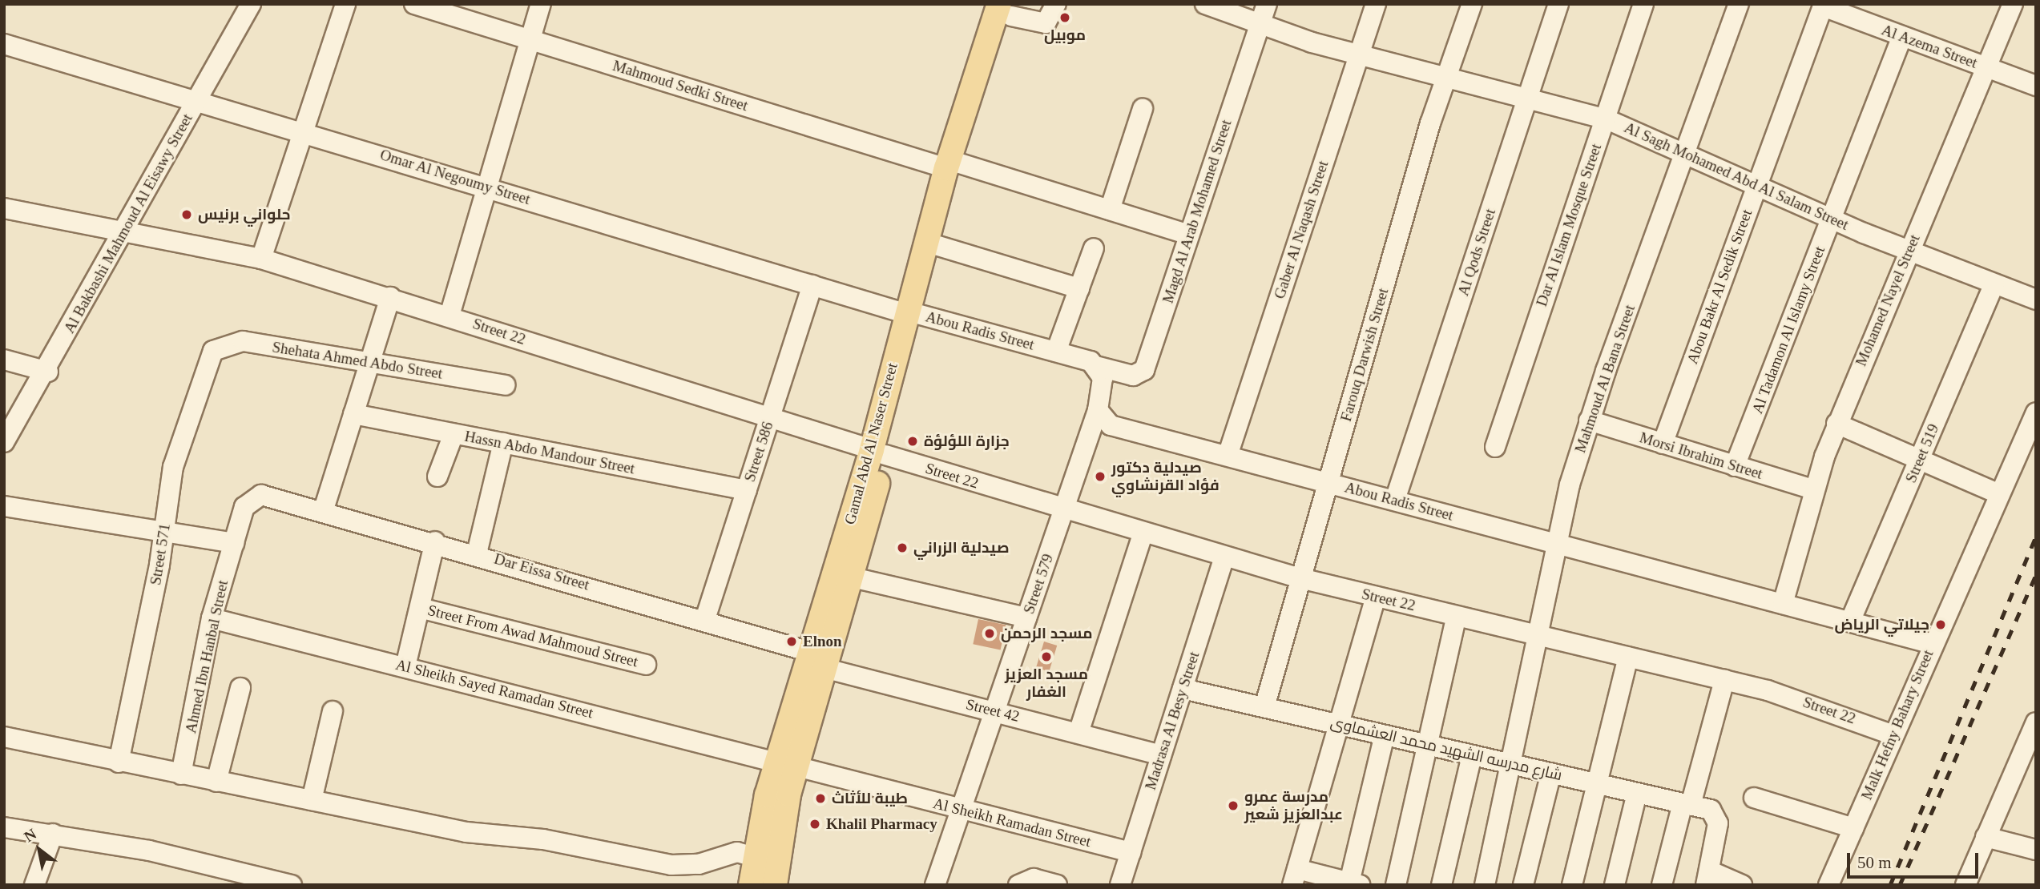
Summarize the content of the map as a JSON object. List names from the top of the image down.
{
  "streets": {
    "main road": ["Gamal Abd Al Naser Street"],
    "street": [
      "Al Azema Street",
      "Mahmoud Sedki Street",
      "Al Sagh Mohamed Abd Al Salam Street",
      "Omar Al Negoumy Street",
      "Magd Al Arab Mohamed Street",
      "Al Bakbashi Mahmoud Al Eisawy Street",
      "Dar Al Islam Mosque Street",
      "Gaber Al Naqash Street",
      "Al Qods Street",
      "Abou Bakr Al Sedik Street",
      "Mohamed Nayel Street",
      "Al Tadamon Al Islamy Street",
      "Abou Radis Street",
      "Street 22",
      "Farouq Darwish Street",
      "Shehata Ahmed Abdo Street",
      "Mahmoud Al Bana Street",
      "Street 586",
      "Hassn Abdo Mandour Street",
      "Street 519",
      "Morsi Ibrahim Street",
      "Street 571",
      "Dar Eissa Street",
      "Street 579",
      "Street From Awad Mahmoud Street",
      "Ahmed Ibn Hanbal Street",
      "Al Sheikh Sayed Ramadan Street",
      "Street 42",
      "Madrasa Al Besy Street",
      "Malk Hefny Bahary Street",
      "شارع مدرسه الشهيد محمد العشماوى",
      "Al Sheikh Ramadan Street"
    ]
  },
  "crossings": [
    ["Al Azema Street", "Abou Bakr Al Sedik Street"],
    ["Al Azema Street", "Mohamed Nayel Street"],
    ["Al Azema Street", "Al Tadamon Al Islamy Street"],
    ["Mahmoud Sedki Street", "Magd Al Arab Mohamed Street"],
    ["Mahmoud Sedki Street", "Gamal Abd Al Naser Street"],
    ["Al Sagh Mohamed Abd Al Salam Street", "Magd Al Arab Mohamed Street"],
    ["Al Sagh Mohamed Abd Al Salam Street", "Dar Al Islam Mosque Street"],
    ["Al Sagh Mohamed Abd Al Salam Street", "Gaber Al Naqash Street"],
    ["Al Sagh Mohamed Abd Al Salam Street", "Al Qods Street"],
    ["Al Sagh Mohamed Abd Al Salam Street", "Abou Bakr Al Sedik Street"],
    ["Al Sagh Mohamed Abd Al Salam Street", "Mohamed Nayel Street"],
    ["Al Sagh Mohamed Abd Al Salam Street", "Al Tadamon Al Islamy Street"],
    ["Al Sagh Mohamed Abd Al Salam Street", "Farouq Darwish Street"],
    ["Al Sagh Mohamed Abd Al Salam Street", "Mahmoud Al Bana Street"],
    ["Al Sagh Mohamed Abd Al Salam Street", "Street 519"],
    ["Omar Al Negoumy Street", "Al Bakbashi Mahmoud Al Eisawy Street"],
    ["Omar Al Negoumy Street", "Abou Radis Street"],
    ["Omar Al Negoumy Street", "Gamal Abd Al Naser Street"],
    ["Omar Al Negoumy Street", "Street 586"],
    ["Magd Al Arab Mohamed Street", "Abou Radis Street"],
    ["Al Bakbashi Mahmoud Al Eisawy Street", "Street 22"],
    ["Gaber Al Naqash Street", "Abou Radis Street"],
    ["Al Qods Street", "Abou Radis Street"],
    ["Abou Bakr Al Sedik Street", "Morsi Ibrahim Street"],
    ["Mohamed Nayel Street", "Abou Radis Street"],
    ["Mohamed Nayel Street", "Morsi Ibrahim Street"],
    ["Al Tadamon Al Islamy Street", "Morsi Ibrahim Street"],
    ["Abou Radis Street", "Farouq Darwish Street"],
    ["Abou Radis Street", "Mahmoud Al Bana Street"],
    ["Abou Radis Street", "Gamal Abd Al Naser Street"],
    ["Abou Radis Street", "Street 519"],
    ["Abou Radis Street", "Street 579"],
    ["Abou Radis Street", "Malk Hefny Bahary Street"],
    ["Street 22", "Farouq Darwish Street"],
    ["Street 22", "Mahmoud Al Bana Street"],
    ["Street 22", "Gamal Abd Al Naser Street"],
    ["Street 22", "Street 586"],
    ["Street 22", "Street 579"],
    ["Street 22", "Madrasa Al Besy Street"],
    ["Street 22", "Malk Hefny Bahary Street"],
    ["Farouq Darwish Street", "شارع مدرسه الشهيد محمد العشماوى"],
    ["Shehata Ahmed Abdo Street", "Street 571"],
    ["Mahmoud Al Bana Street", "Morsi Ibrahim Street"],
    ["Mahmoud Al Bana Street", "شارع مدرسه الشهيد محمد العشماوى"],
    ["Gamal Abd Al Naser Street", "Dar Eissa Street"],
    ["Gamal Abd Al Naser Street", "Al Sheikh Sayed Ramadan Street"],
    ["Gamal Abd Al Naser Street", "Street 42"],
    ["Gamal Abd Al Naser Street", "Al Sheikh Ramadan Street"],
    ["Street 586", "Hassn Abdo Mandour Street"],
    ["Street 586", "Dar Eissa Street"],
    ["Dar Eissa Street", "Ahmed Ibn Hanbal Street"],
    ["Dar Eissa Street", "Street 42"],
    ["Street 579", "Street 42"],
    ["Street 579", "Al Sheikh Ramadan Street"],
    ["Ahmed Ibn Hanbal Street", "Al Sheikh Sayed Ramadan Street"],
    ["Al Sheikh Sayed Ramadan Street", "Al Sheikh Ramadan Street"],
    ["Street 42", "Madrasa Al Besy Street"],
    ["Madrasa Al Besy Street", "شارع مدرسه الشهيد محمد العشماوى"],
    ["Madrasa Al Besy Street", "Al Sheikh Ramadan Street"]
  ],
  "places": [
    "موبيل",
    "حلواني برنيس",
    "جزارة اللؤلؤة",
    "صيدلية دكتور فؤاد القرنشاوي",
    "صيدلية الزراني",
    "جيلاتي الرياض",
    "مسجد الرحمن",
    "Elnon",
    "مسجد العزيز الغفار",
    "طيبة للأثاث",
    "مدرسة عمرو عبدالعزيز شعير",
    "Khalil Pharmacy"
  ],
  "scale_bar": "50 m",
  "north": "top left"
}
